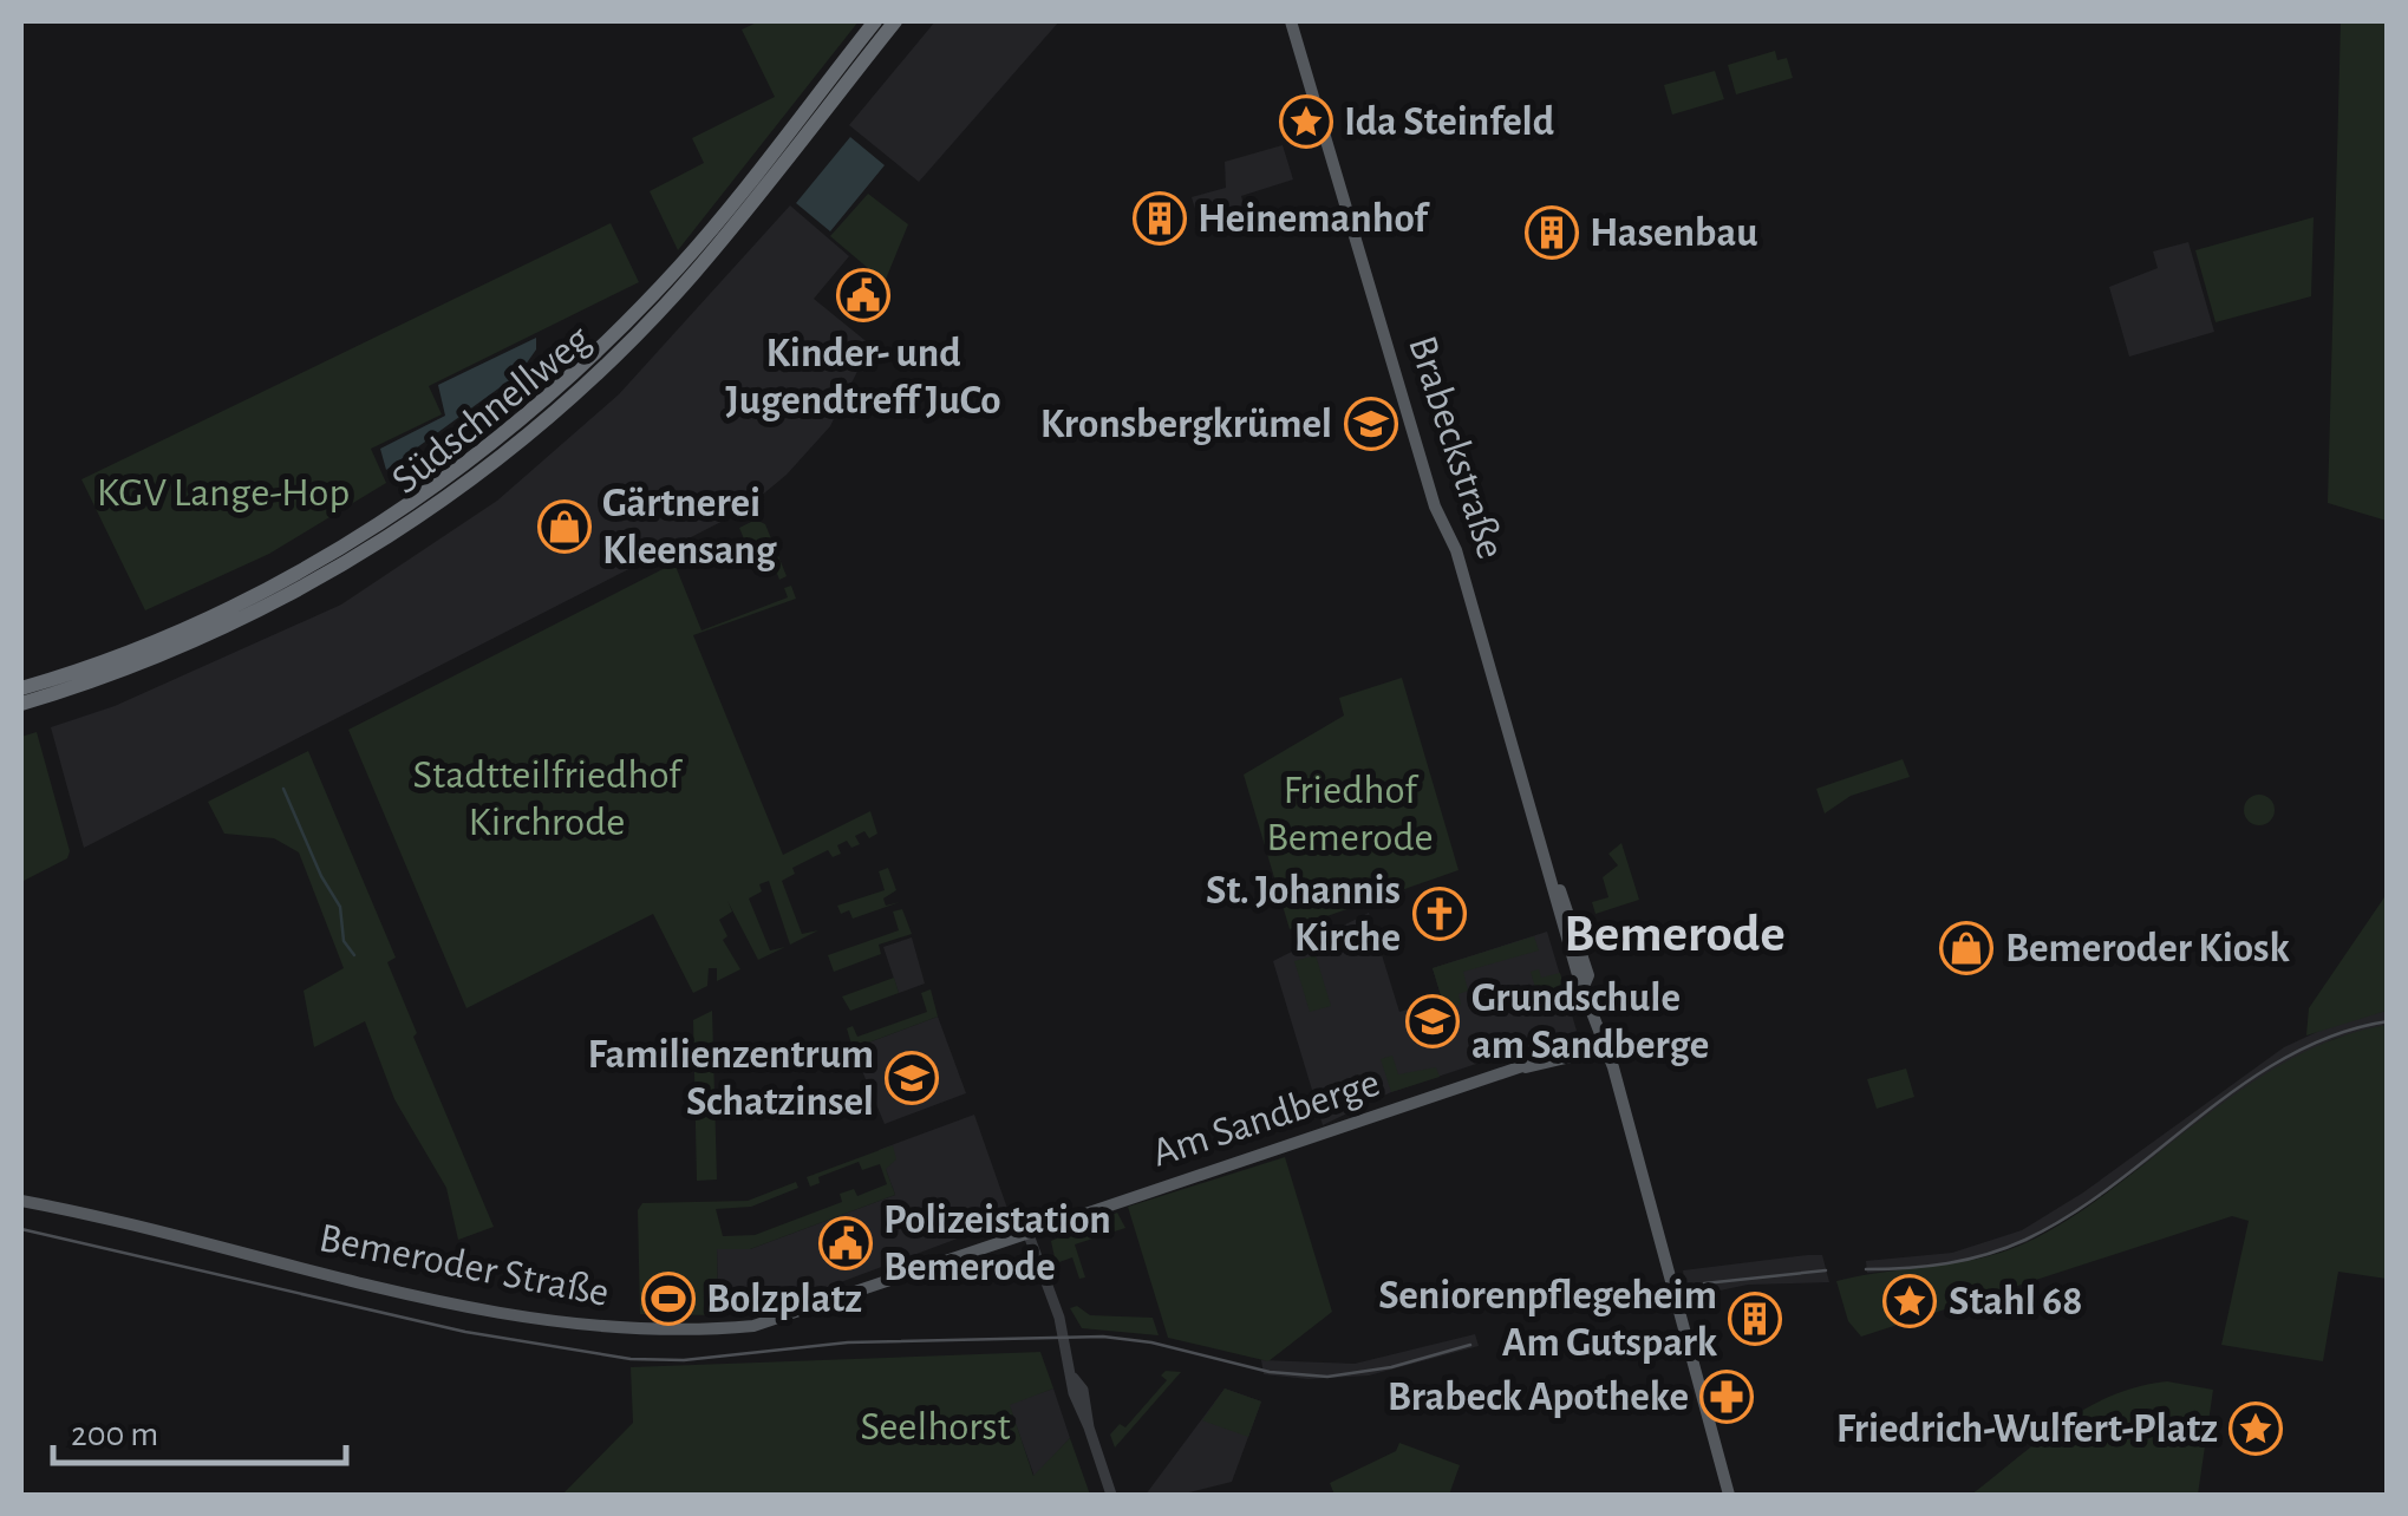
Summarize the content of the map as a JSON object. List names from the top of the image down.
{
  "streets": {
    "highway": ["Südschnellweg"],
    "main road": ["Brabeckstraße", "Am Sandberge", "Bemeroder Straße"]
  },
  "crossings": [
    ["Brabeckstraße", "Am Sandberge"],
    ["Am Sandberge", "Bemeroder Straße"]
  ],
  "districts": ["Bemerode"],
  "parks": [
    "KGV Lange-Hop",
    "Stadtteilfriedhof Kirchrode",
    "Friedhof Bemerode",
    "Seelhorst"
  ],
  "places": {
    "place": ["Ida Steinfeld", "Stahl 68", "Friedrich-Wulfert-Platz"],
    "building": ["Heinemanhof", "Hasenbau", "Seniorenpflegeheim Am Gutspark"],
    "public building": ["Kinder- und Jugendtreff JuCo", "Polizeistation Bemerode"],
    "school or university": ["Kronsbergkrümel", "Grundschule am Sandberge", "Familienzentrum Schatzinsel"],
    "shop": ["Gärtnerei Kleensang", "Bemeroder Kiosk"],
    "church": ["St. Johannis Kirche"],
    "sports": ["Bolzplatz"],
    "pharmacy": ["Brabeck Apotheke"]
  },
  "scale_bar": "200 m"
}
